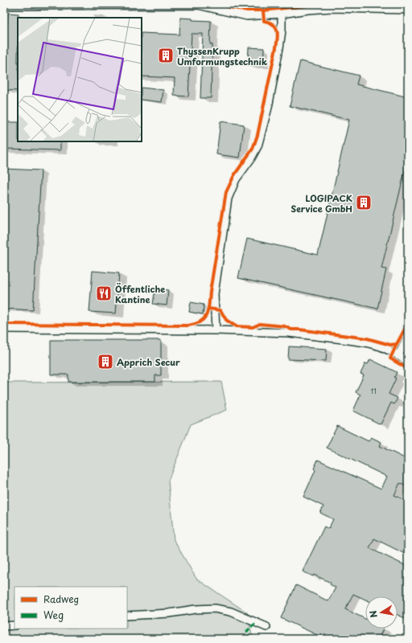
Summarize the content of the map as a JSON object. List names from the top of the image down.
{
  "places": {
    "building": ["ThyssenKrupp Umformungstechnik", "LOGIPACK Service GmbH", "Apprich Secur"],
    "restaurant": ["Öffentliche Kantine"]
  },
  "house_numbers": ["11"],
  "legend": ["Radweg", "Weg"],
  "north": "left"
}
